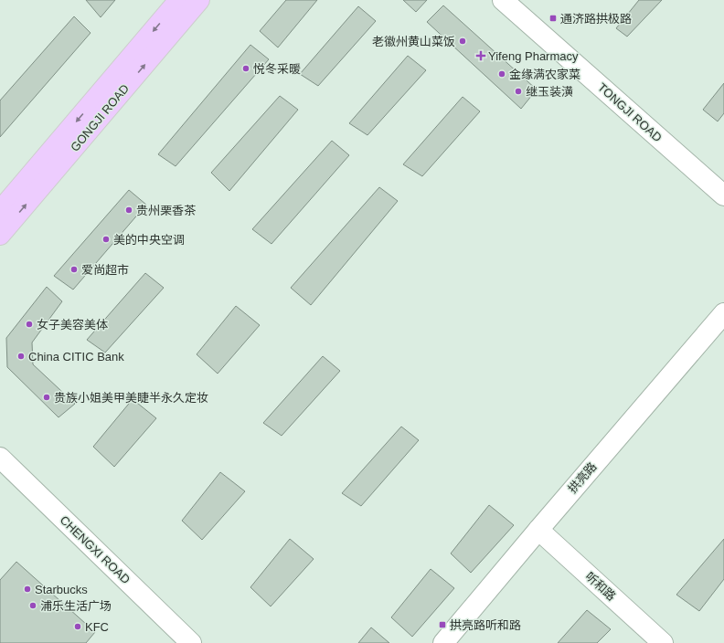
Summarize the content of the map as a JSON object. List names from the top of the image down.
{
  "streets": {
    "main road": ["GONGJI ROAD"],
    "street": [
      "TONGJI ROAD",
      "拱亮路",
      "CHENGXI ROAD",
      "听和路"
    ]
  },
  "crossings": [
    ["拱亮路", "听和路"]
  ],
  "places": {
    "transit": ["通济路拱极路", "拱亮路听和路"],
    "other": [
      "老徽州黄山菜饭",
      "悦冬采暖",
      "金缘满农家菜",
      "继玉装潢",
      "贵州栗香茶",
      "美的中央空调",
      "爱尚超市",
      "女子美容美体",
      "China CITIC Bank",
      "贵族小姐美甲美睫半永久定妆",
      "Starbucks",
      "浦乐生活广场",
      "KFC"
    ],
    "health": ["Yifeng Pharmacy"]
  }
}
